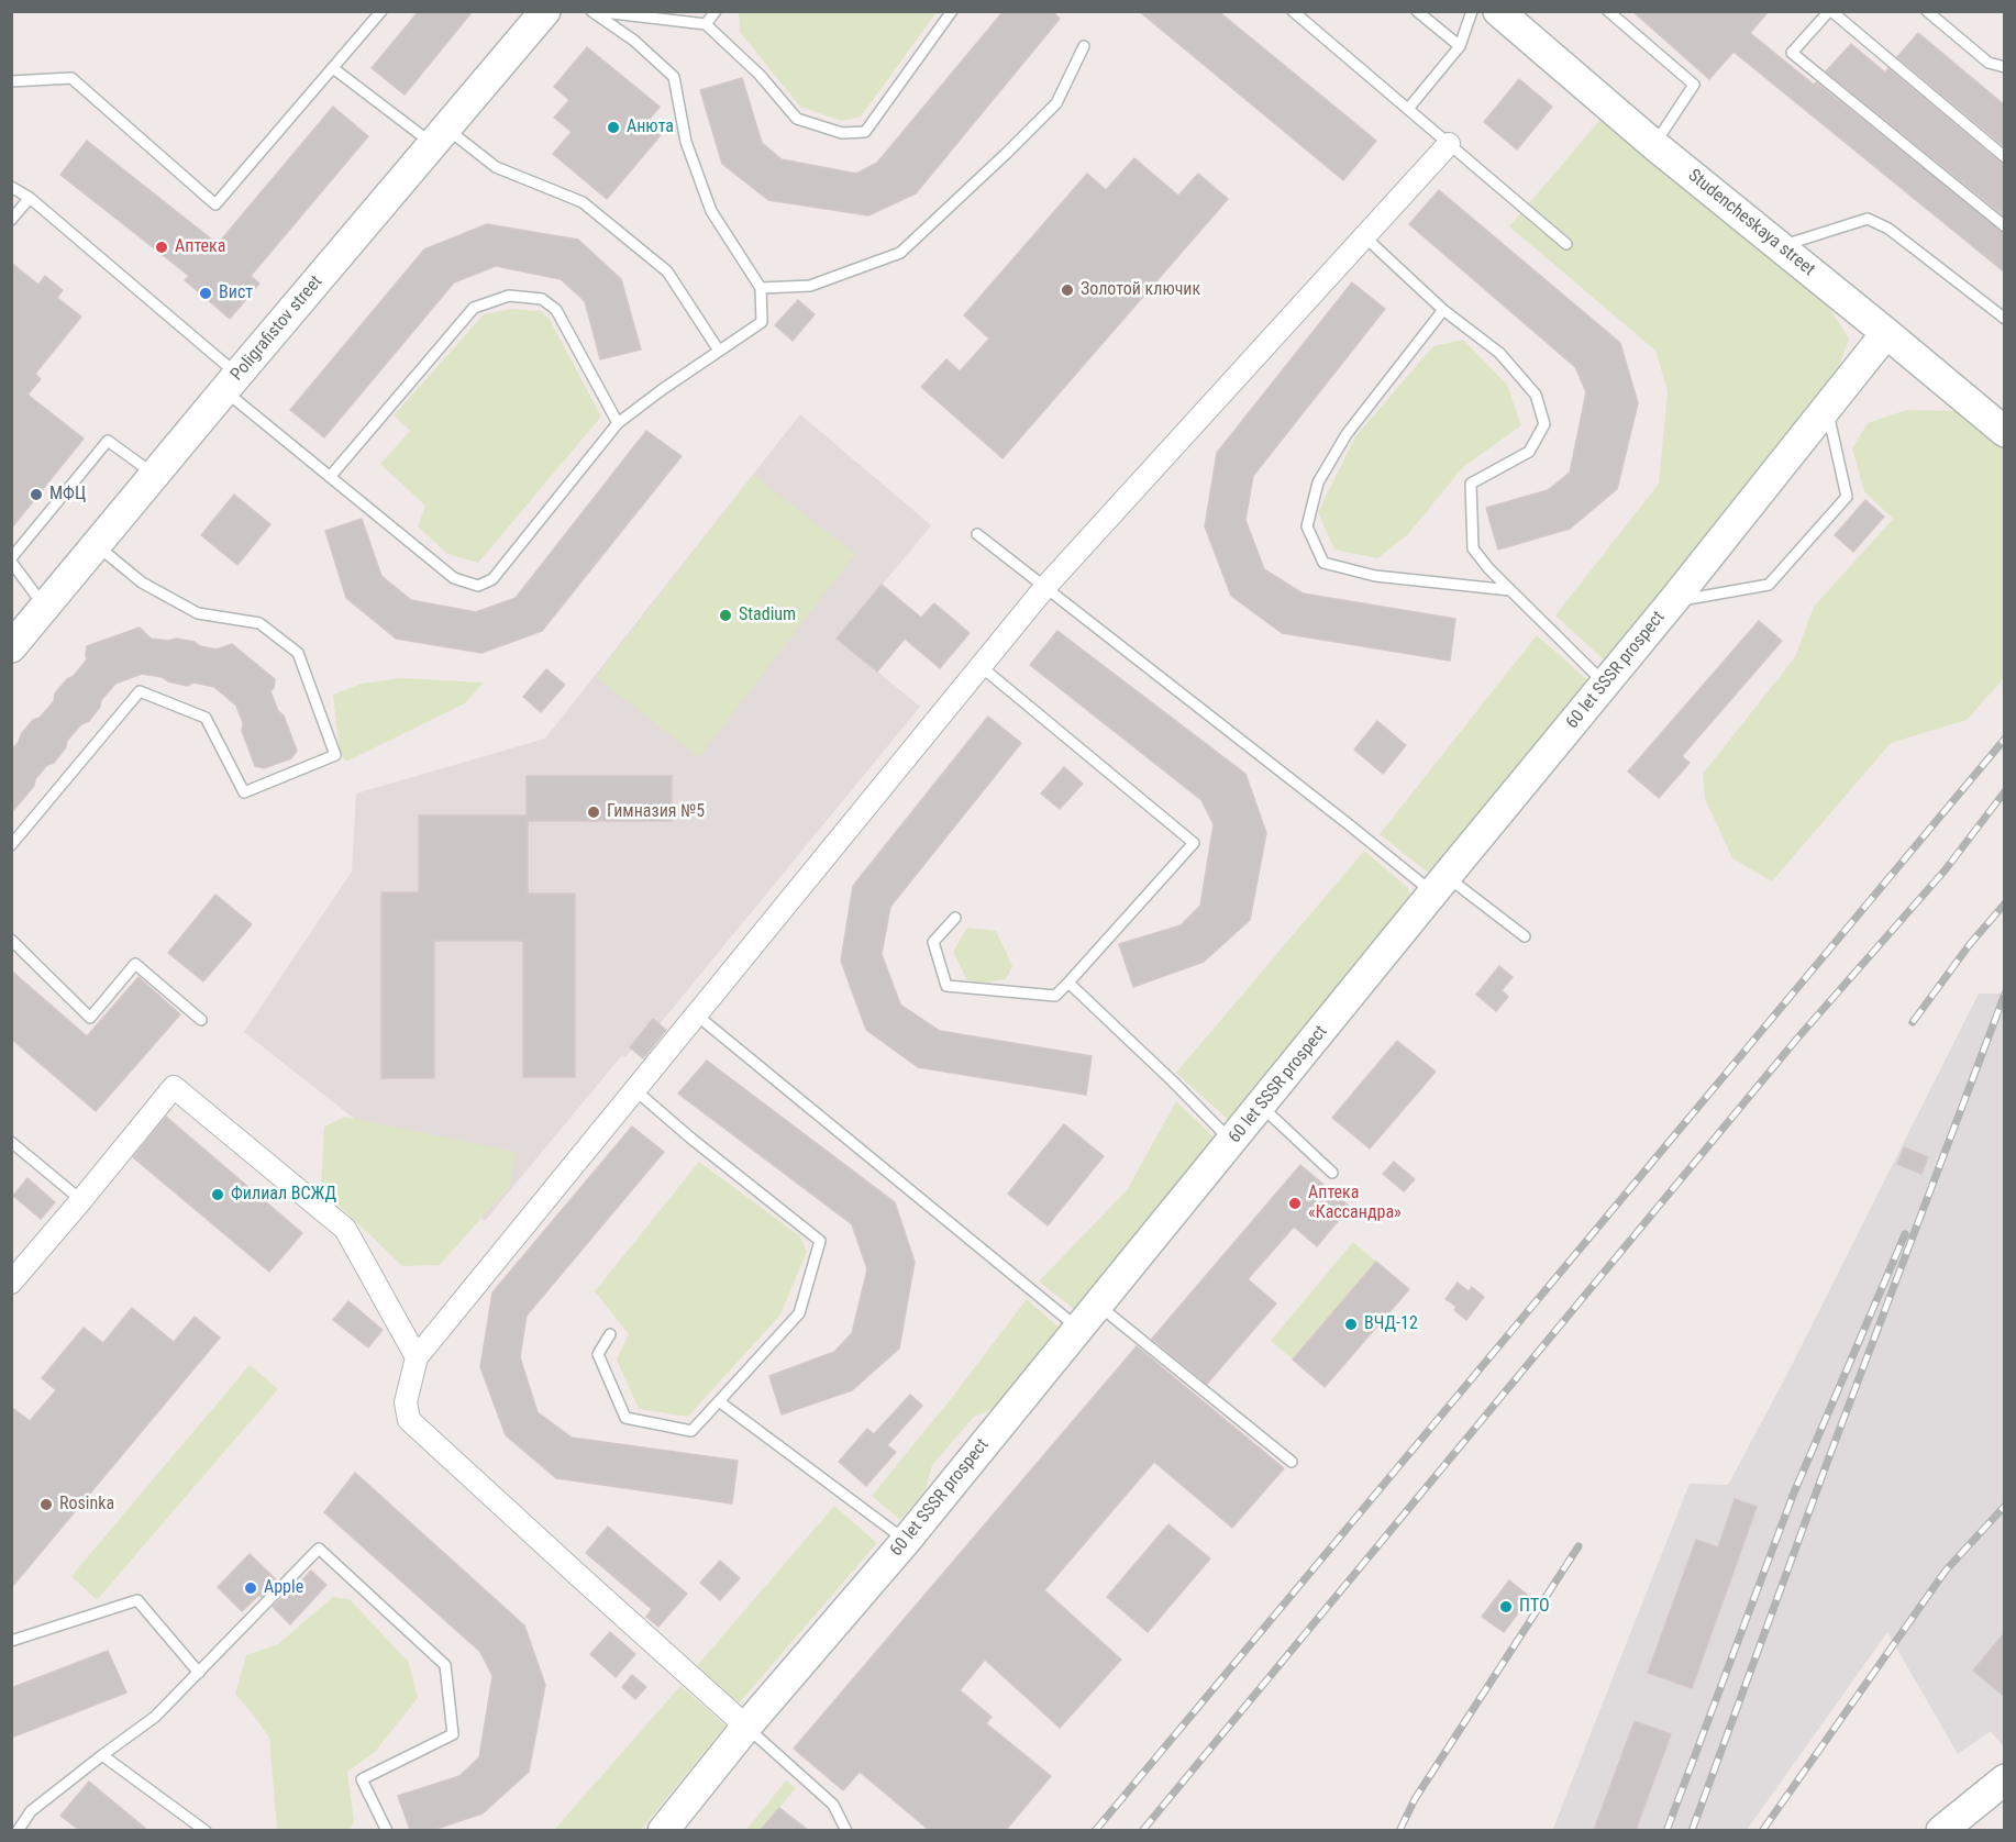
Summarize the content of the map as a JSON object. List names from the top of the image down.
{
  "streets": {
    "street": ["Studencheskaya street", "Poligrafistov street", "60 let SSSR prospect"]
  },
  "crossings": [
    ["Studencheskaya street", "60 let SSSR prospect"]
  ],
  "places": [
    "Анюта",
    "Аптека",
    "Золотой ключик",
    "Вист",
    "МФЦ",
    "Stadium",
    "Гимназия №5",
    "Филиал ВСЖД",
    "Аптека «Кассандра»",
    "ВЧД-12",
    "Rosinka",
    "Apple",
    "ПТО"
  ]
}
